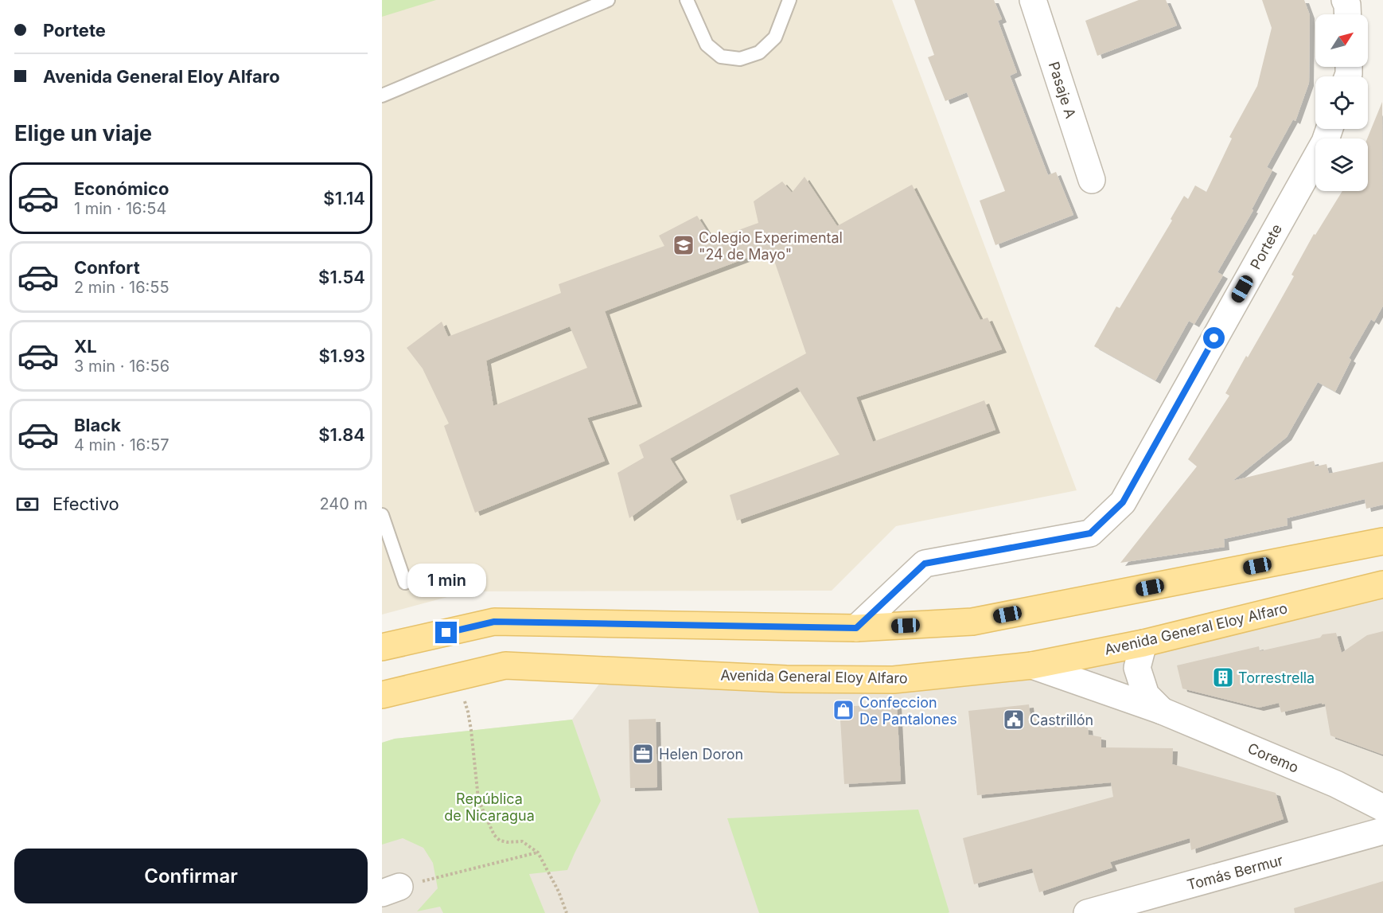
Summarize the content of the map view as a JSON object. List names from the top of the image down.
{
  "streets": {
    "main road": ["Avenida General Eloy Alfaro"],
    "street": [
      "Pasaje A",
      "Portete",
      "Coremo",
      "Tomás Bermur"
    ]
  },
  "crossings": [
    ["Avenida General Eloy Alfaro", "Coremo"]
  ],
  "parks": ["República de Nicaragua"],
  "places": {
    "school or university": ["Colegio Experimental \"24 de Mayo\""],
    "building": ["Torrestrella"],
    "shop": ["Confeccion De Pantalones"],
    "public building": ["Castrillón"],
    "office": ["Helen Doron"]
  },
  "north": "top right",
  "page": {
    "banner": ["Portete", "Avenida General Eloy Alfaro"],
    "heading": "Elige un viaje",
    "list": [
      {
        "name": "Económico",
        "note": "1 min · 16:54",
        "value": "$1.14"
      },
      {
        "name": "Confort",
        "note": "2 min · 16:55",
        "value": "$1.54"
      },
      {
        "name": "XL",
        "note": "3 min · 16:56",
        "value": "$1.93"
      },
      {
        "name": "Black",
        "note": "4 min · 16:57",
        "value": "$1.84"
      }
    ],
    "pay": ["Efectivo", "240 m"],
    "bubble": "1 min",
    "buttons": "Confirmar"
  }
}
